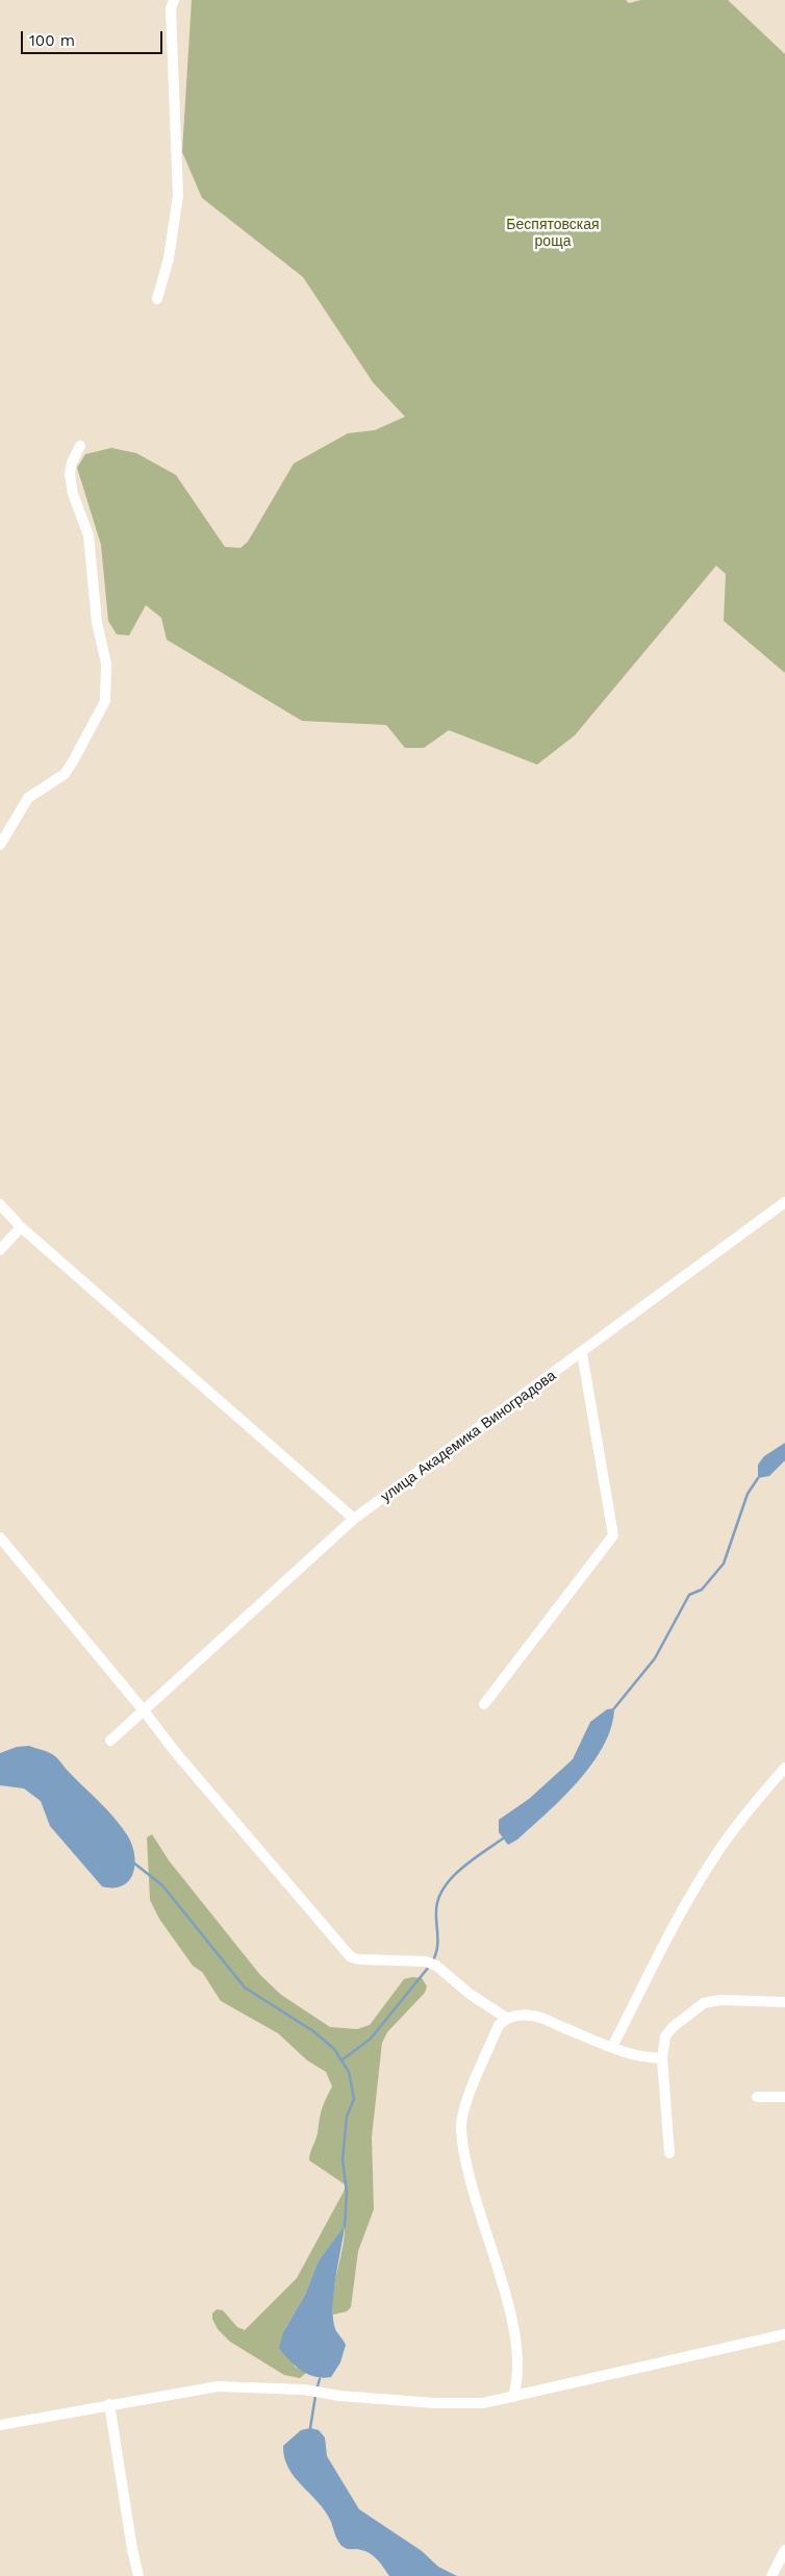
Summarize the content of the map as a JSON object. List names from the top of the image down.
{
  "streets": {
    "street": ["улица Академика Виноградова"]
  },
  "parks": ["Беспятовская роща"],
  "scale_bar": "100 m"
}
